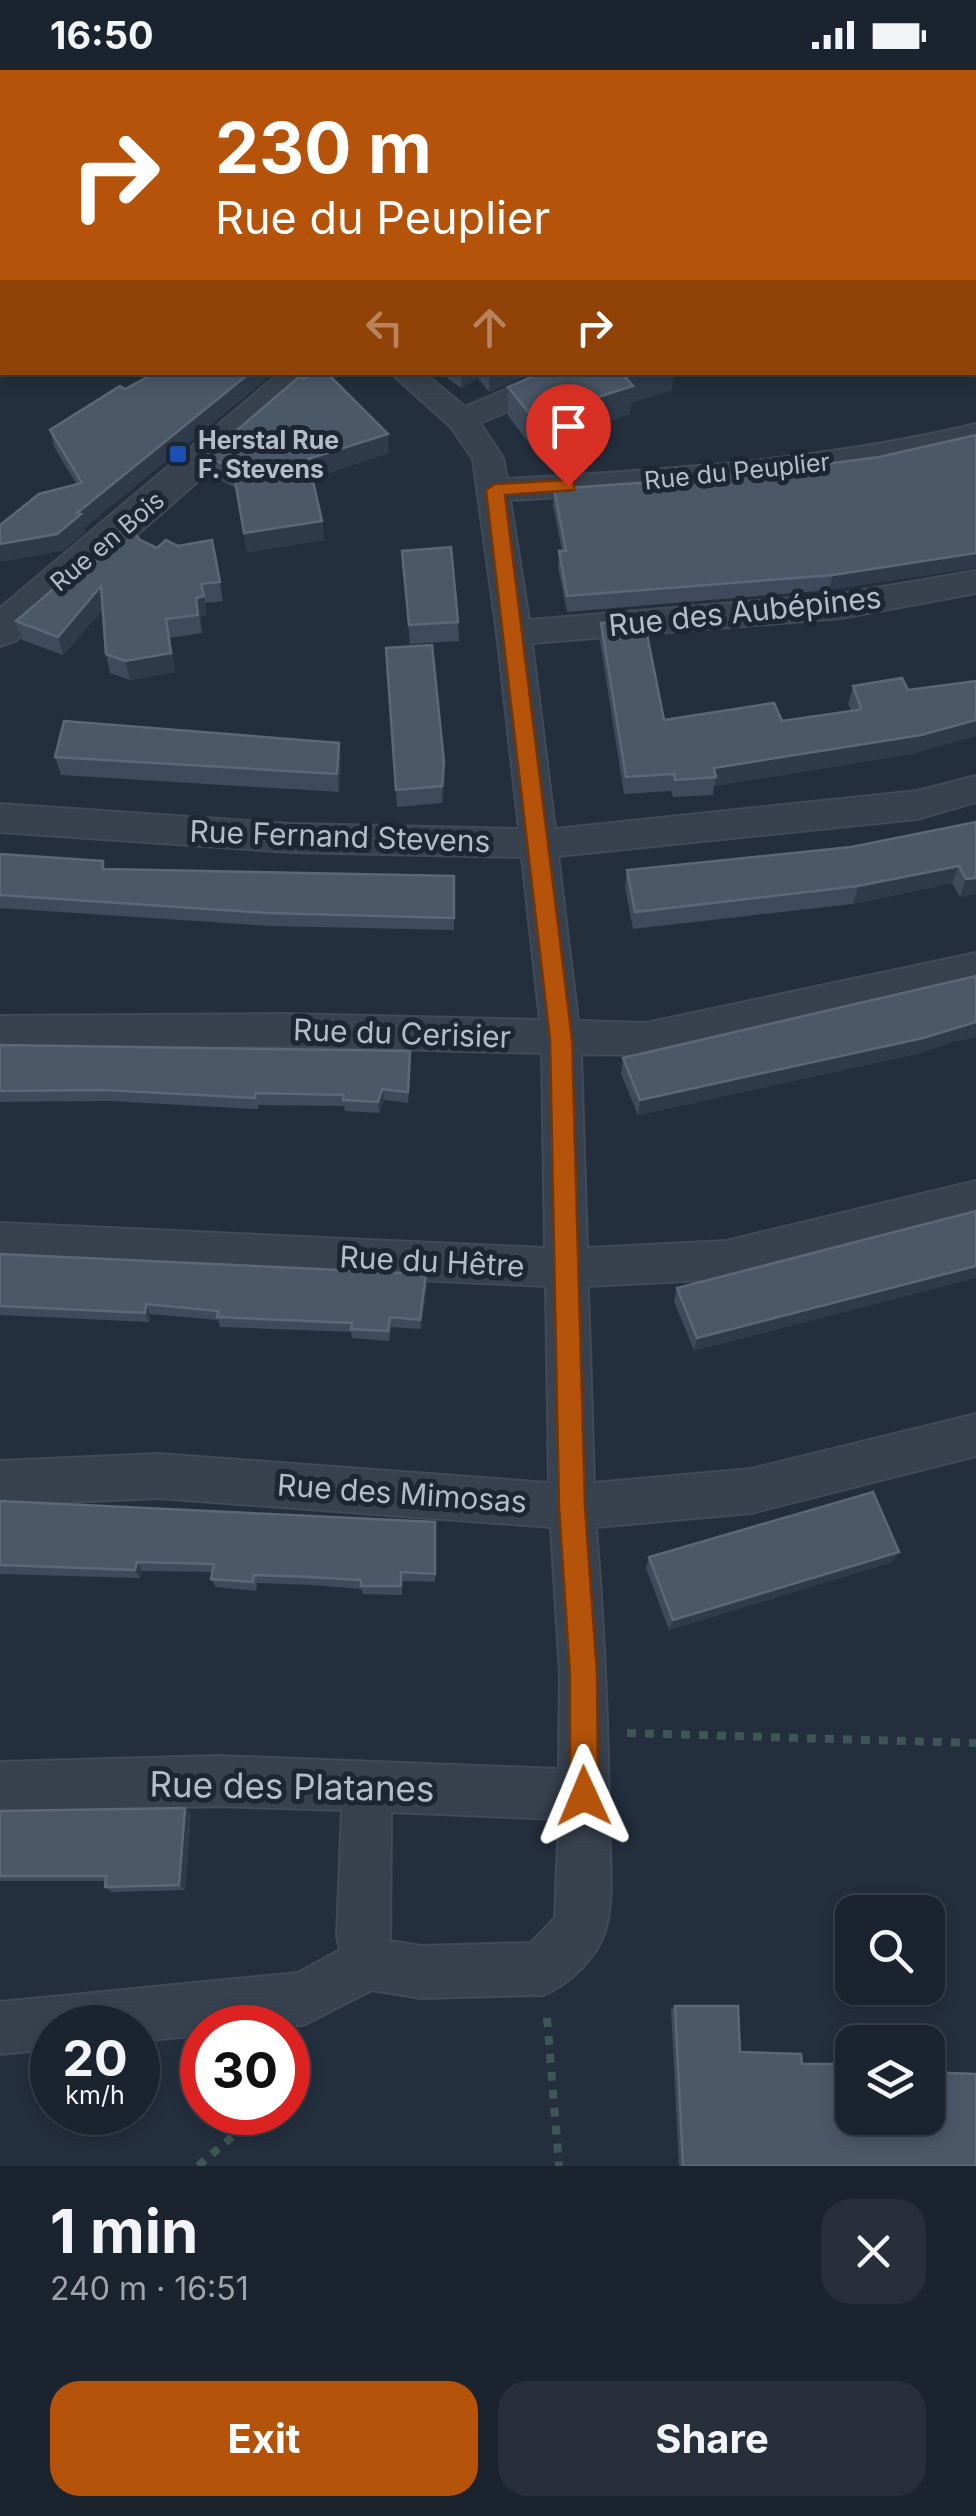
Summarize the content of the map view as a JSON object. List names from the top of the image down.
{
  "streets": {
    "street": [
      "Rue du Peuplier",
      "Rue en Bois",
      "Rue des Aubépines",
      "Rue Fernand Stevens",
      "Rue du Cerisier",
      "Rue du Hêtre",
      "Rue des Mimosas",
      "Rue des Platanes"
    ]
  },
  "places": {
    "transit": ["Herstal Rue F. Stevens"]
  },
  "page": {
    "status": "16:50",
    "turn": ["230 m", "Rue du Peuplier"],
    "speed": "20 km/h",
    "limit": "30",
    "heading": ["1 min", "240 m · 16:51"],
    "buttons": ["Exit", "Share"]
  }
}
